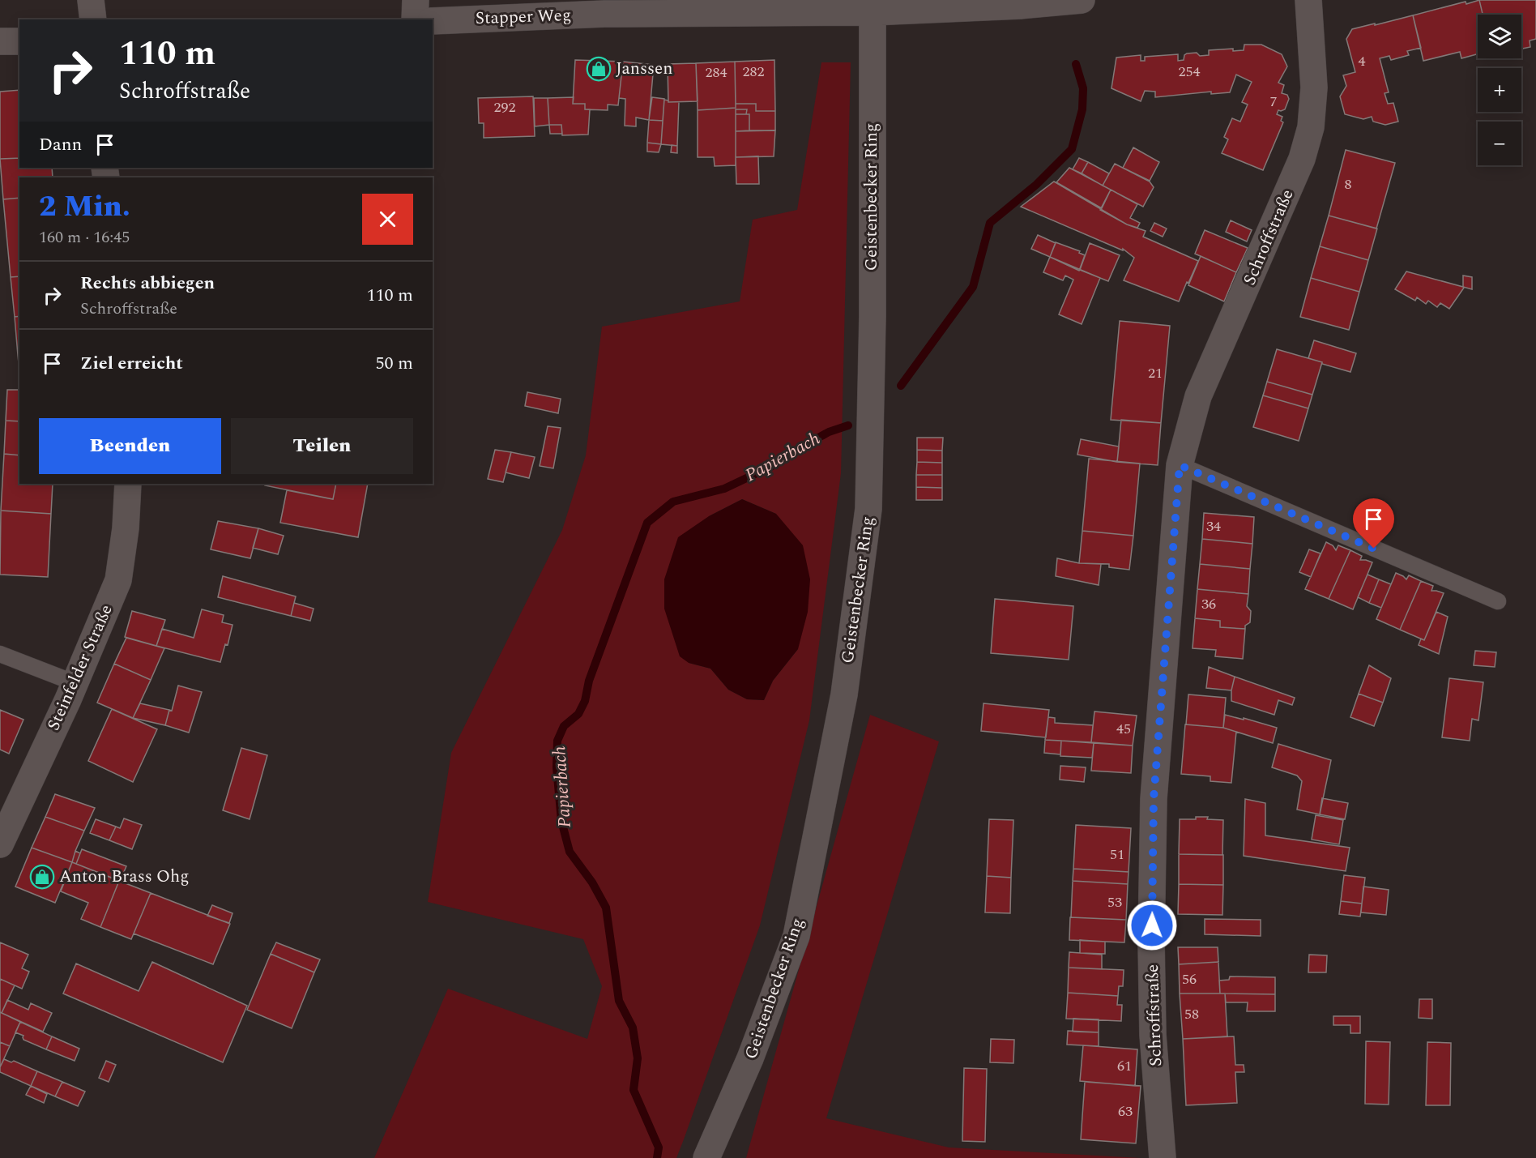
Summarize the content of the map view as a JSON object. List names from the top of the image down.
{
  "streets": {
    "main road": [
      "Stapper Weg",
      "Geistenbecker Ring",
      "Schroffstraße",
      "Steinfelder Straße"
    ]
  },
  "crossings": [
    ["Stapper Weg", "Geistenbecker Ring"]
  ],
  "water": ["Papierbach"],
  "places": {
    "shop": ["Janssen", "Anton Brass Ohg"]
  },
  "house_numbers": [
    "4",
    "282",
    "254",
    "284",
    "7",
    "292",
    "8",
    "21",
    "34",
    "36",
    "45",
    "51",
    "53",
    "56",
    "58",
    "61",
    "63"
  ],
  "page": {
    "map_buttons": ["+", "−"],
    "turn": ["110 m", "Schroffstraße"],
    "then": "Dann",
    "heading": ["2 Min.", "160 m · 16:45"],
    "list": [
      {
        "name": "Rechts abbiegen",
        "note": "Schroffstraße",
        "value": "110 m"
      },
      {
        "name": "Ziel erreicht",
        "value": "50 m"
      }
    ],
    "buttons": ["Beenden", "Teilen"]
  }
}
